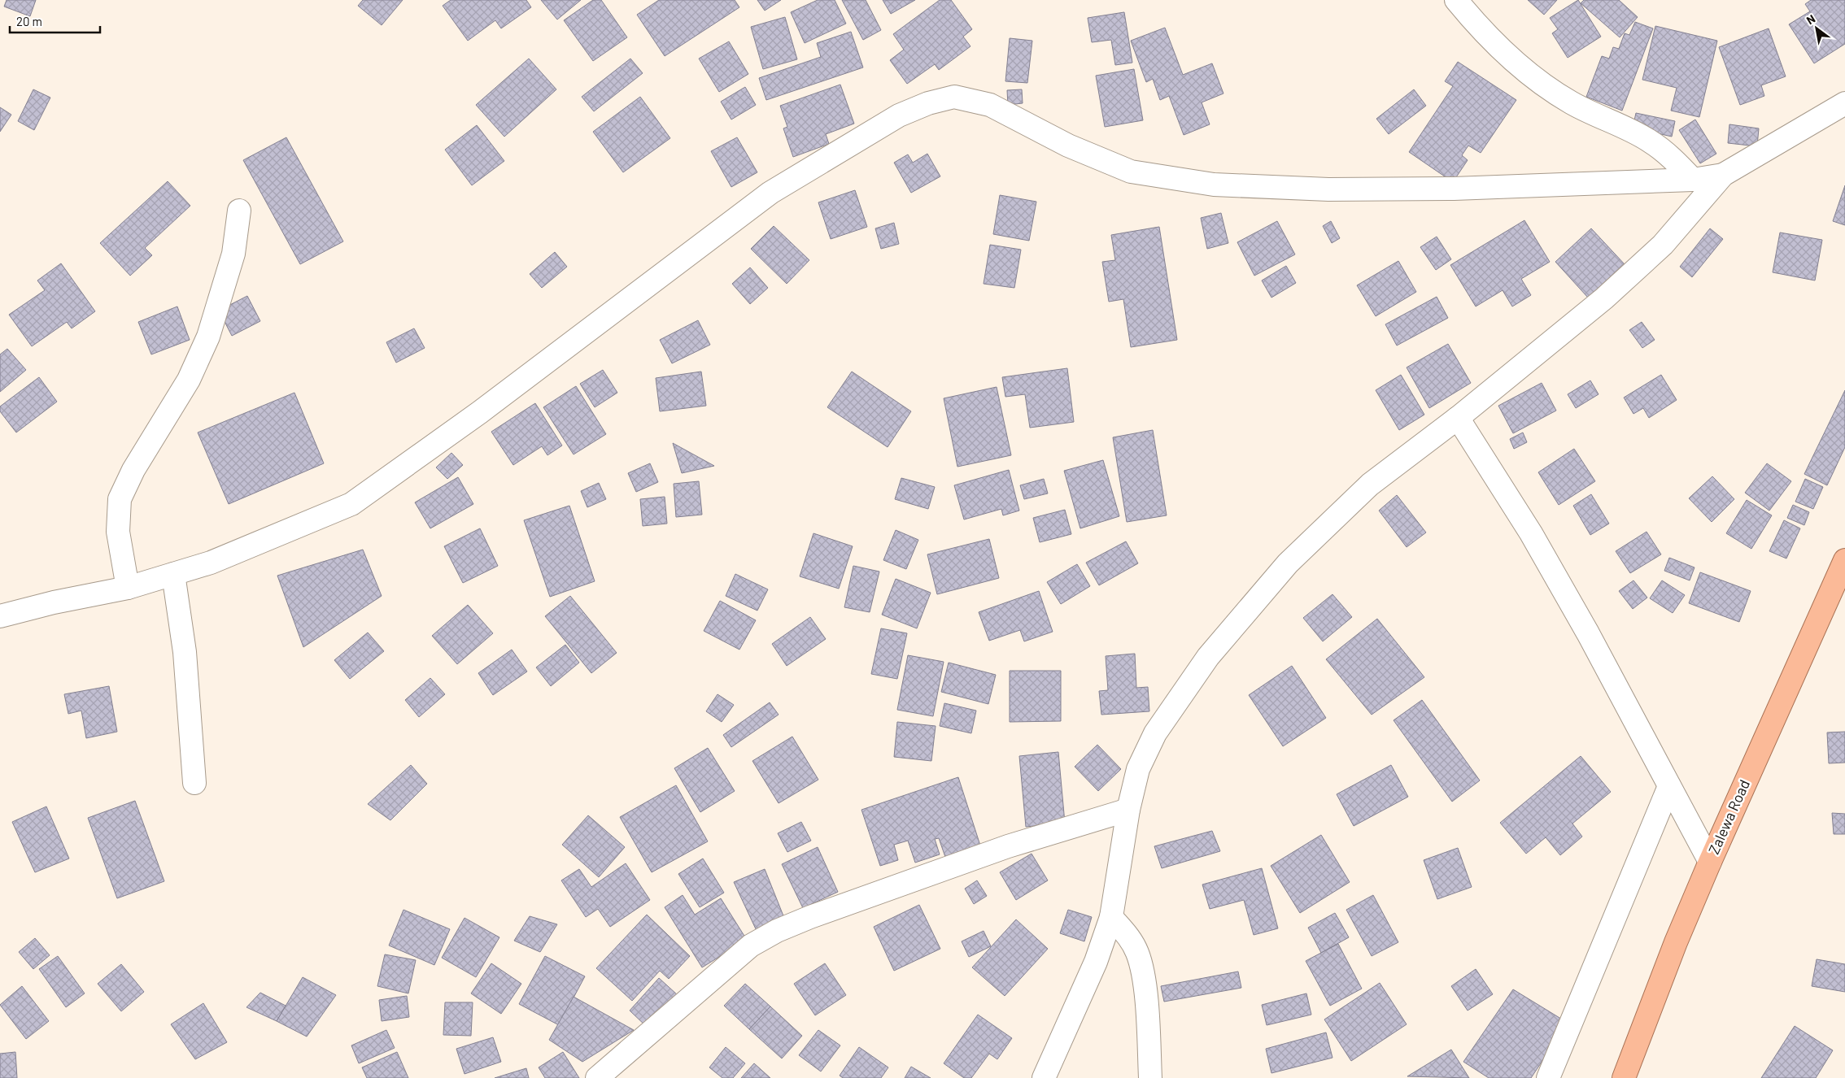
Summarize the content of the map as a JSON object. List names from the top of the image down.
{
  "streets": {
    "highway": ["Zalewa Road"]
  },
  "scale_bar": "20 m",
  "north": "top left"
}
